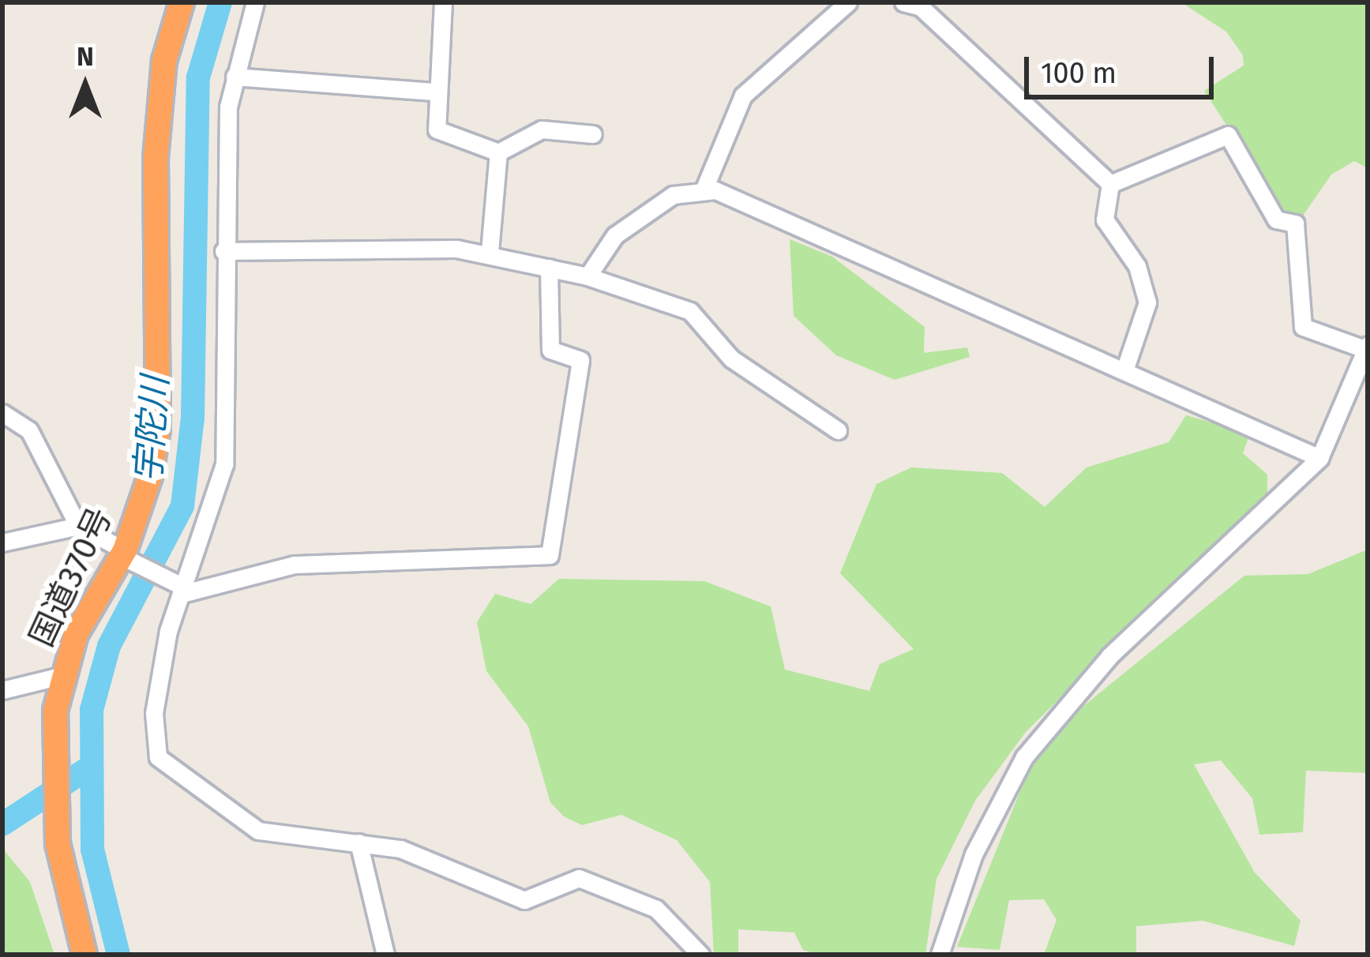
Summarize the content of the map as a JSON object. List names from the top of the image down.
{
  "streets": {
    "highway": ["国道370号"]
  },
  "water": ["宇陀川"],
  "scale_bar": "100 m",
  "north": "top"
}
